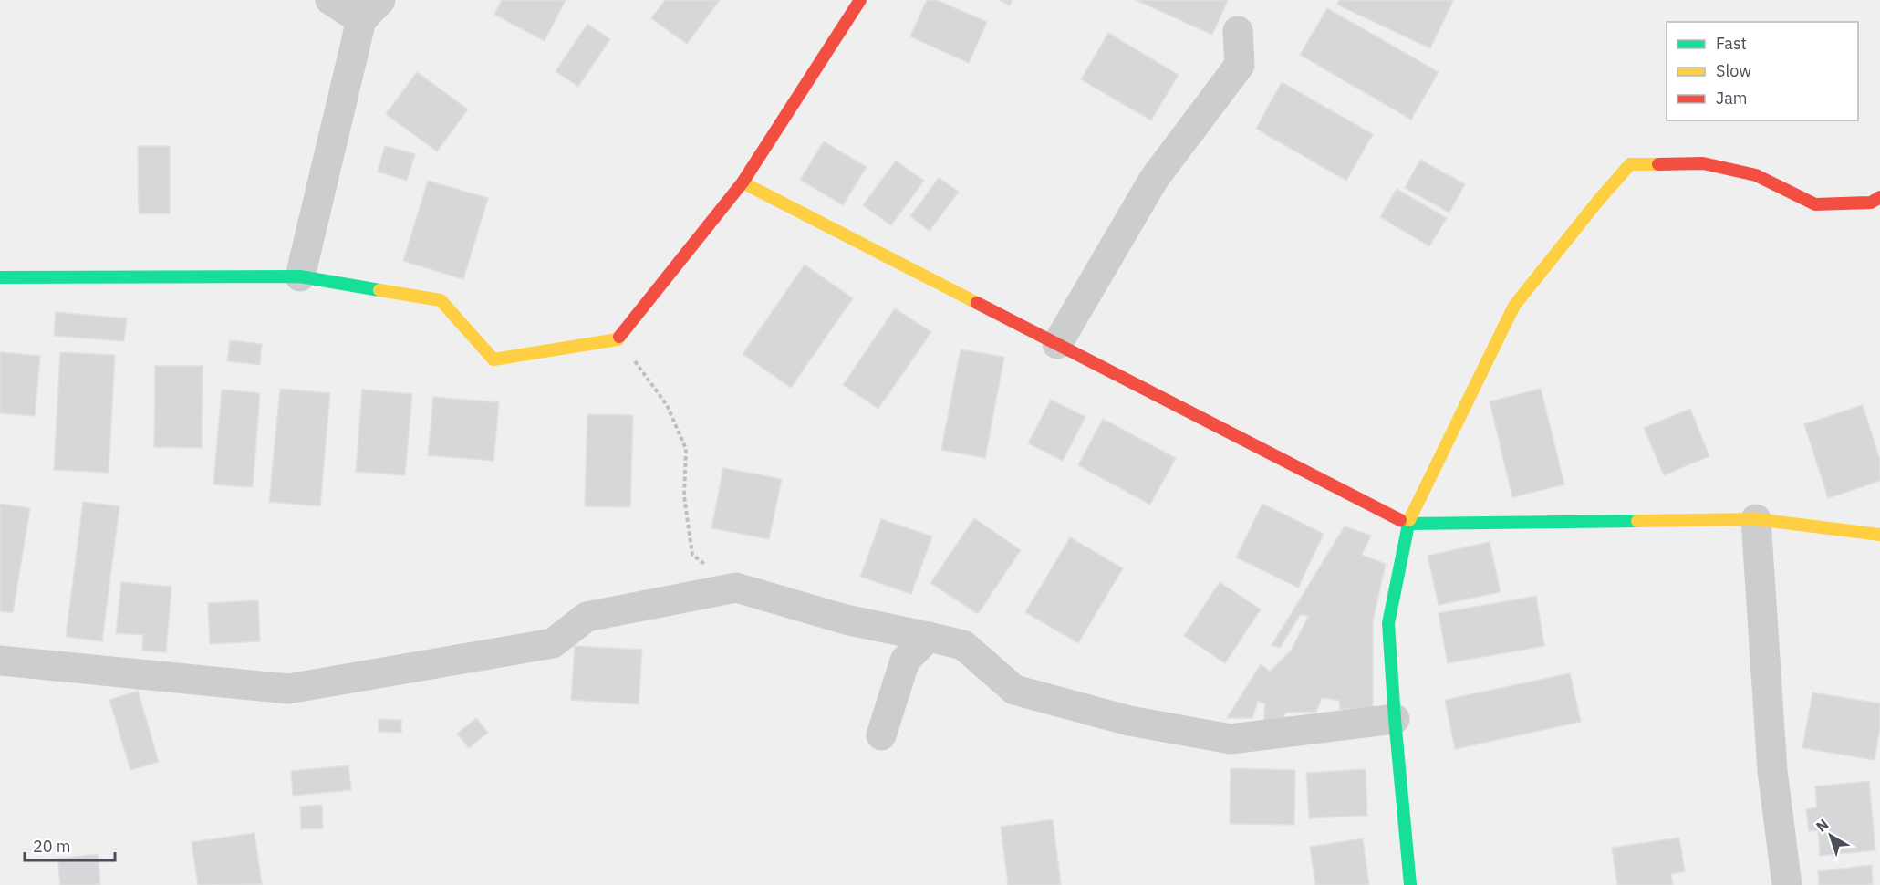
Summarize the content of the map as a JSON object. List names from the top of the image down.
{
  "legend": ["Fast", "Slow", "Jam"],
  "scale_bar": "20 m",
  "north": "top left"
}
